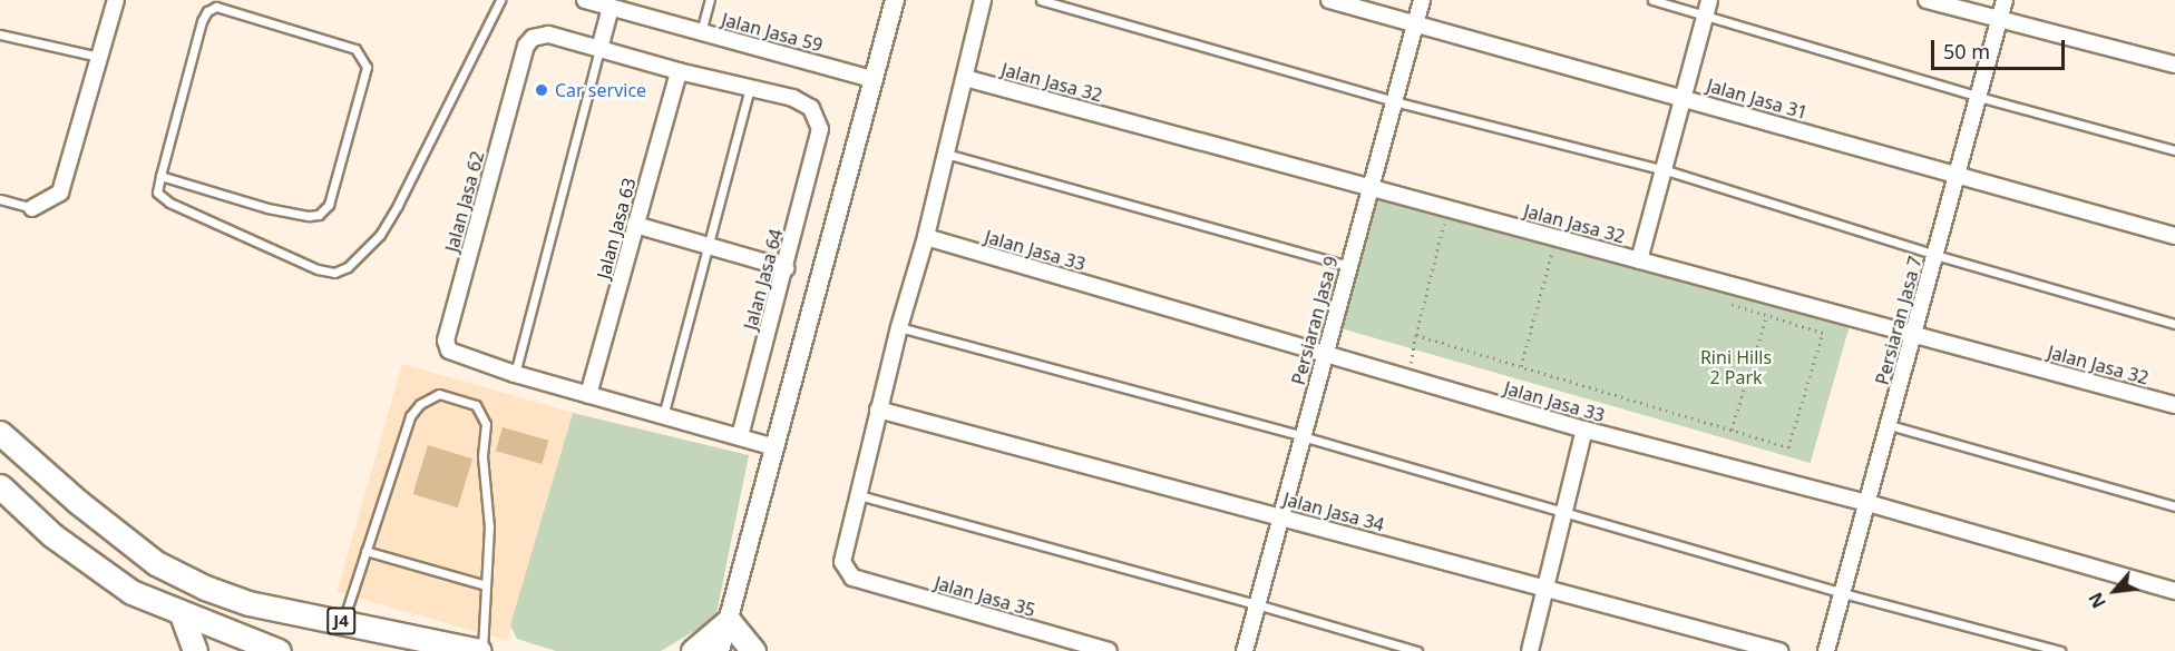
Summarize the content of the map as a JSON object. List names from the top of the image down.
{
  "streets": {
    "main road": ["J4"],
    "street": [
      "Jalan Jasa 59",
      "Jalan Jasa 32",
      "Jalan Jasa 31",
      "Jalan Jasa 62",
      "Jalan Jasa 63",
      "Jalan Jasa 33",
      "Jalan Jasa 64",
      "Persiaran Jasa 9",
      "Persiaran Jasa 7",
      "Jalan Jasa 34",
      "Jalan Jasa 35"
    ]
  },
  "crossings": [
    ["Jalan Jasa 32", "Persiaran Jasa 9"],
    ["Jalan Jasa 32", "Persiaran Jasa 7"],
    ["Jalan Jasa 31", "Persiaran Jasa 9"],
    ["Jalan Jasa 31", "Persiaran Jasa 7"],
    ["Jalan Jasa 62", "Jalan Jasa 63"],
    ["Jalan Jasa 62", "Jalan Jasa 64"],
    ["Jalan Jasa 33", "Persiaran Jasa 9"],
    ["Jalan Jasa 33", "Persiaran Jasa 7"],
    ["Persiaran Jasa 9", "Jalan Jasa 34"]
  ],
  "parks": ["Rini Hills 2 Park"],
  "places": ["Car service"],
  "scale_bar": "50 m",
  "north": "bottom left"
}
